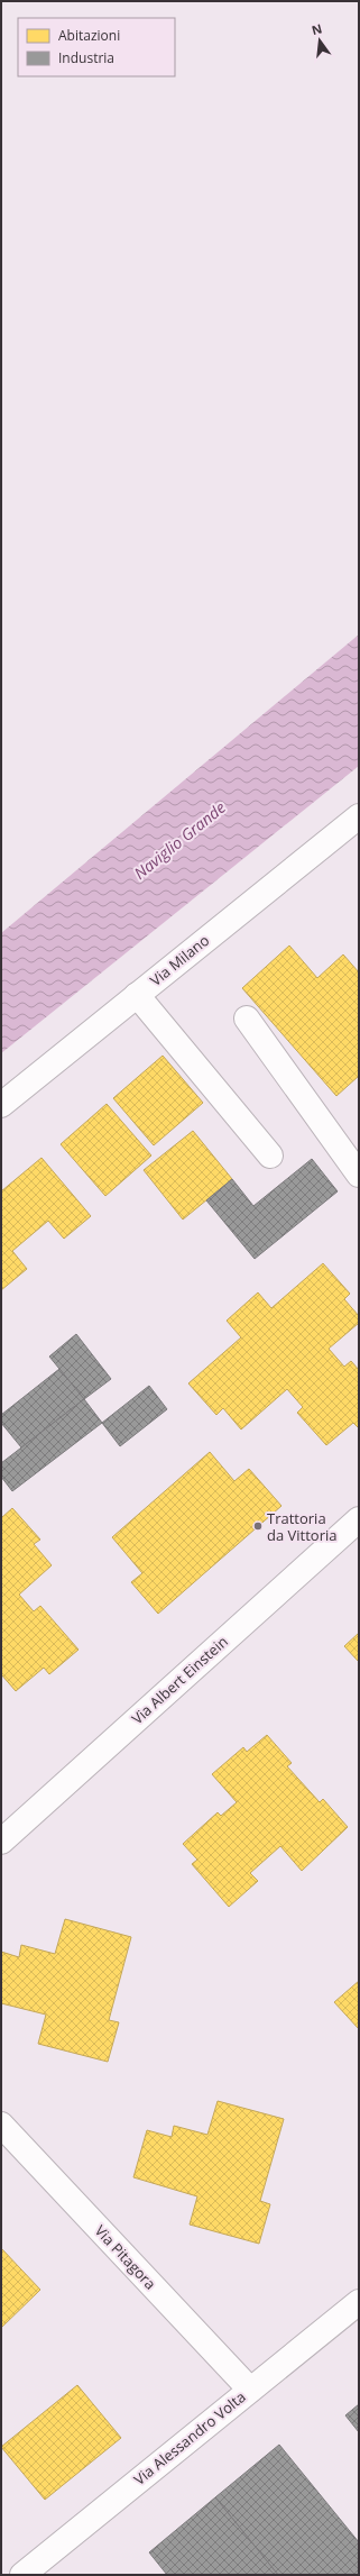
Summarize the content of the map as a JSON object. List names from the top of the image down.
{
  "streets": {
    "street": [
      "Via Milano",
      "Via Albert Einstein",
      "Via Pitagora",
      "Via Alessandro Volta"
    ]
  },
  "crossings": [
    ["Via Pitagora", "Via Alessandro Volta"]
  ],
  "water": ["Naviglio Grande"],
  "places": ["Trattoria da Vittoria"],
  "legend": ["Abitazioni", "Industria"],
  "north": "top"
}
